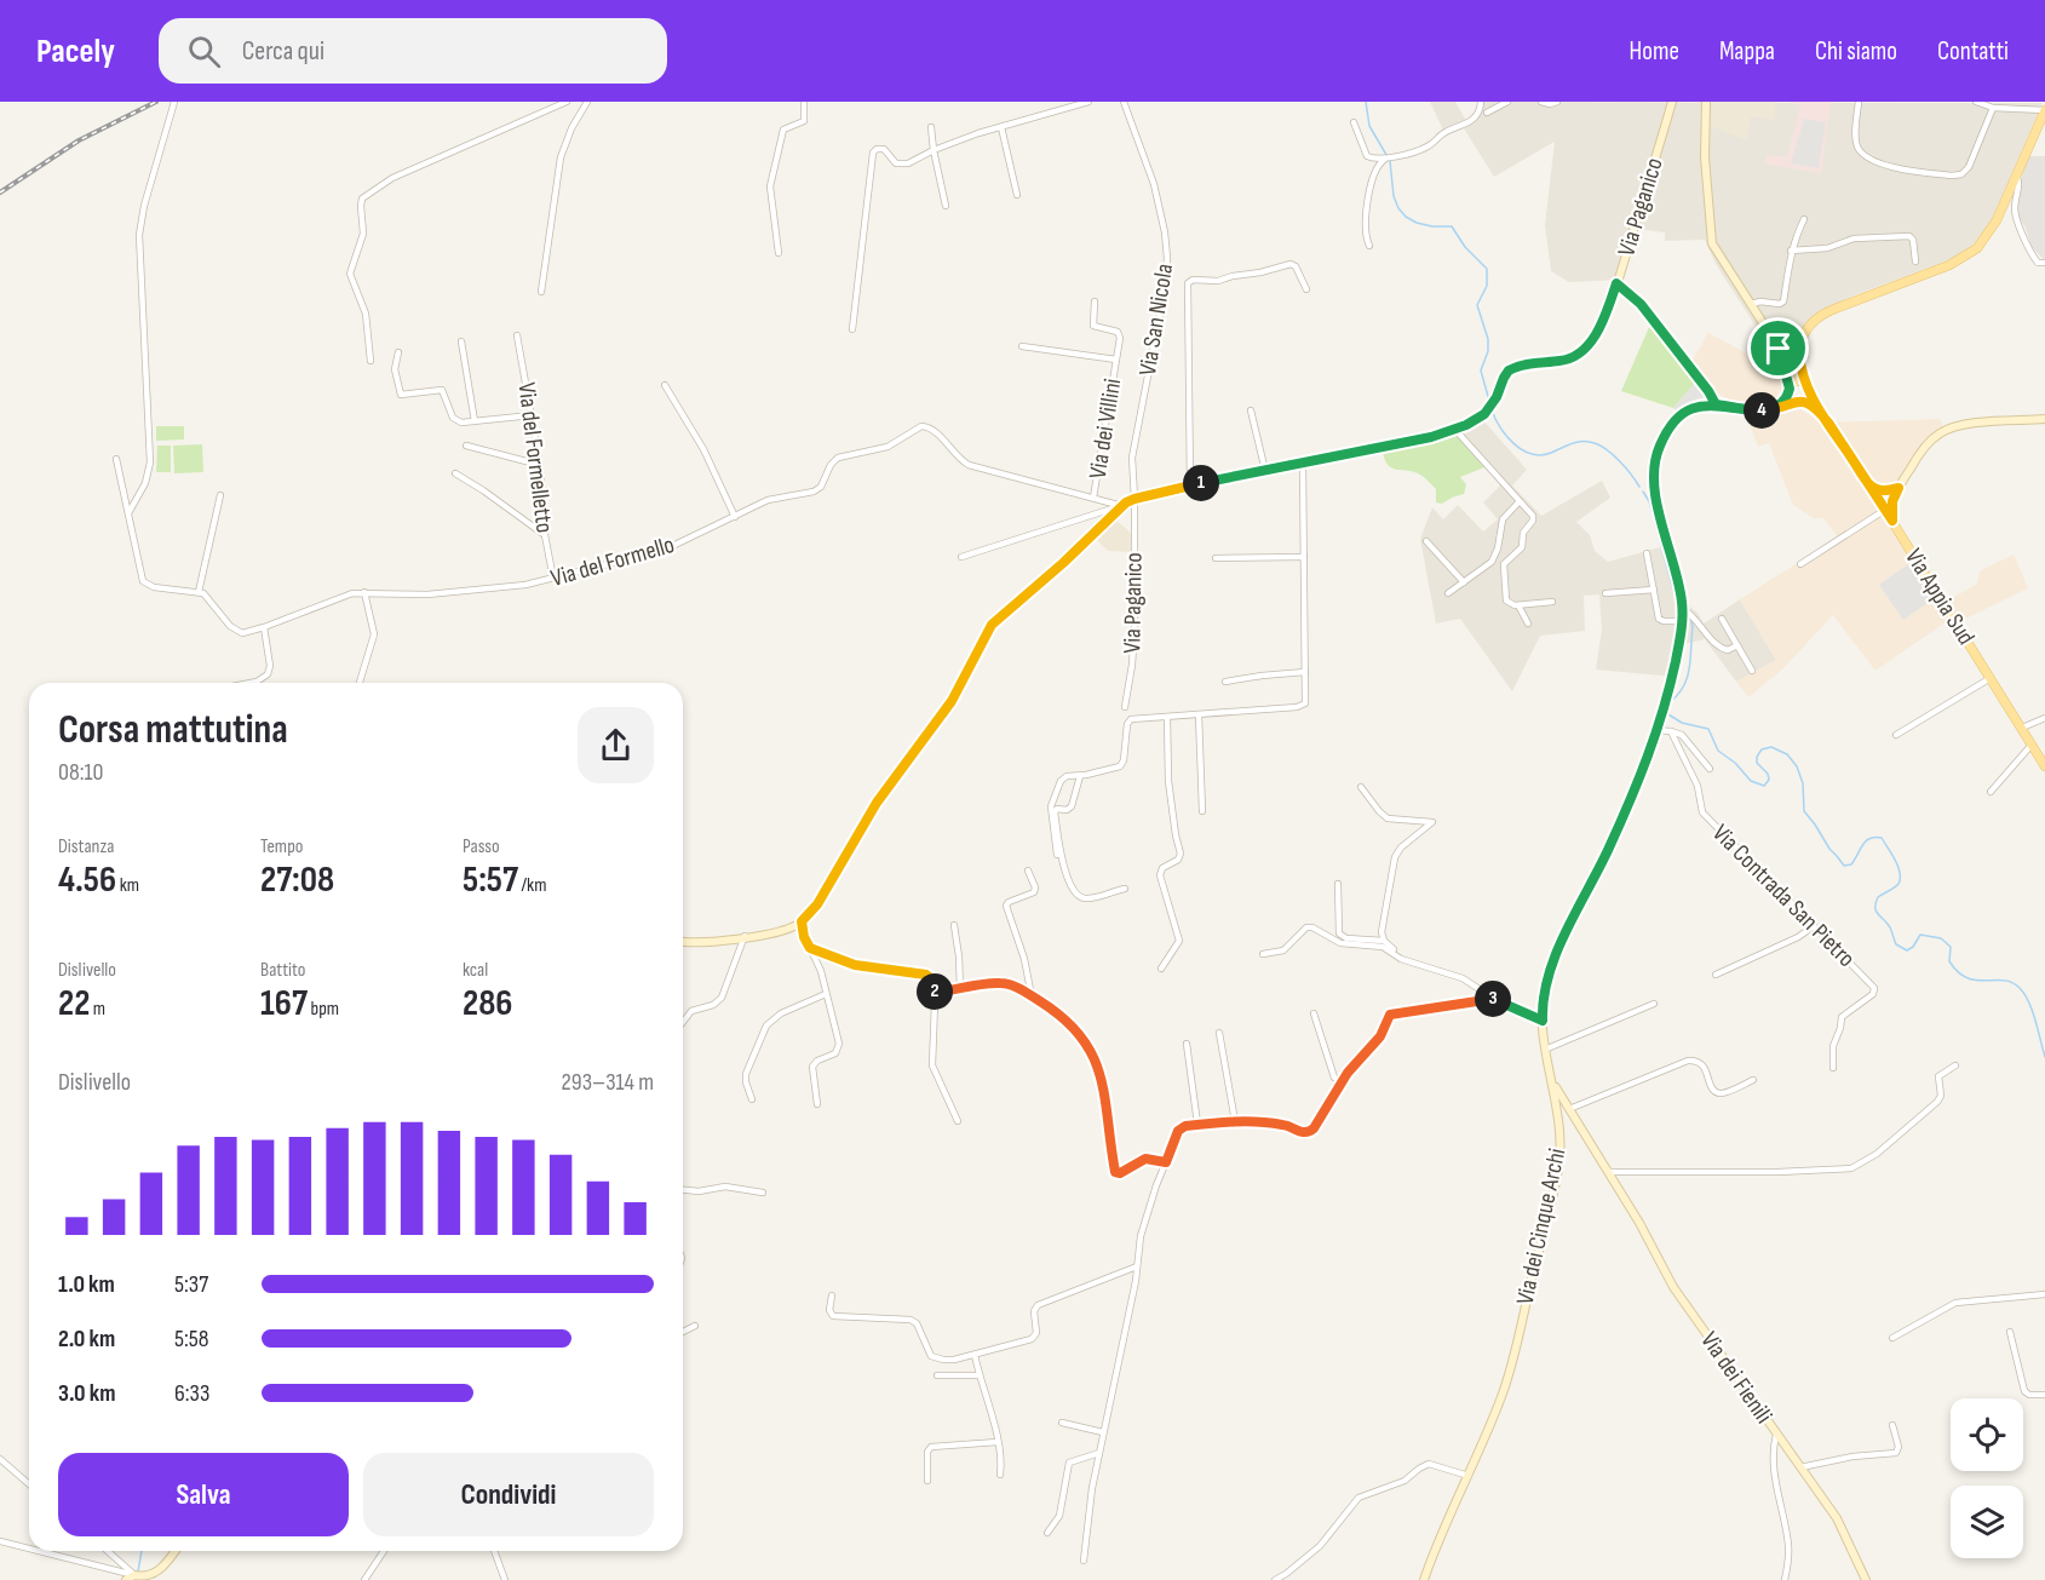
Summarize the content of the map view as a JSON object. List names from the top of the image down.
{
  "streets": {
    "main road": ["Via Appia Sud"],
    "street": [
      "Via Paganico",
      "Via San Nicola",
      "Via dei Villini",
      "Via del Formelletto",
      "Via del Formello",
      "Via Contrada San Pietro",
      "Via dei Cinque Archi",
      "Via dei Fienili"
    ]
  },
  "crossings": [
    ["Via Paganico", "Via San Nicola"],
    ["Via Paganico", "Via del Formello"],
    ["Via dei Villini", "Via del Formello"],
    ["Via del Formelletto", "Via del Formello"],
    ["Via dei Cinque Archi", "Via dei Fienili"]
  ],
  "page": {
    "header": "Pacely",
    "search": "Cerca qui",
    "nav": [
      "Home",
      "Mappa",
      "Chi siamo",
      "Contatti"
    ],
    "pins": [
      "4",
      "1",
      "2",
      "3"
    ],
    "heading": ["Corsa mattutina", "08:10"],
    "stats": [
      ["Distanza", "4.56 km"],
      ["Tempo", "27:08"],
      ["Passo", "5:57 /km"],
      ["Dislivello", "22 m"],
      ["Battito", "167 bpm"],
      ["kcal", "286"]
    ],
    "chart": ["Dislivello", "293–314 m"],
    "list": [
      {
        "name": "1.0 km",
        "note": "5:37"
      },
      {
        "name": "2.0 km",
        "note": "5:58"
      },
      {
        "name": "3.0 km",
        "note": "6:33"
      }
    ],
    "buttons": ["Salva", "Condividi"]
  }
}
